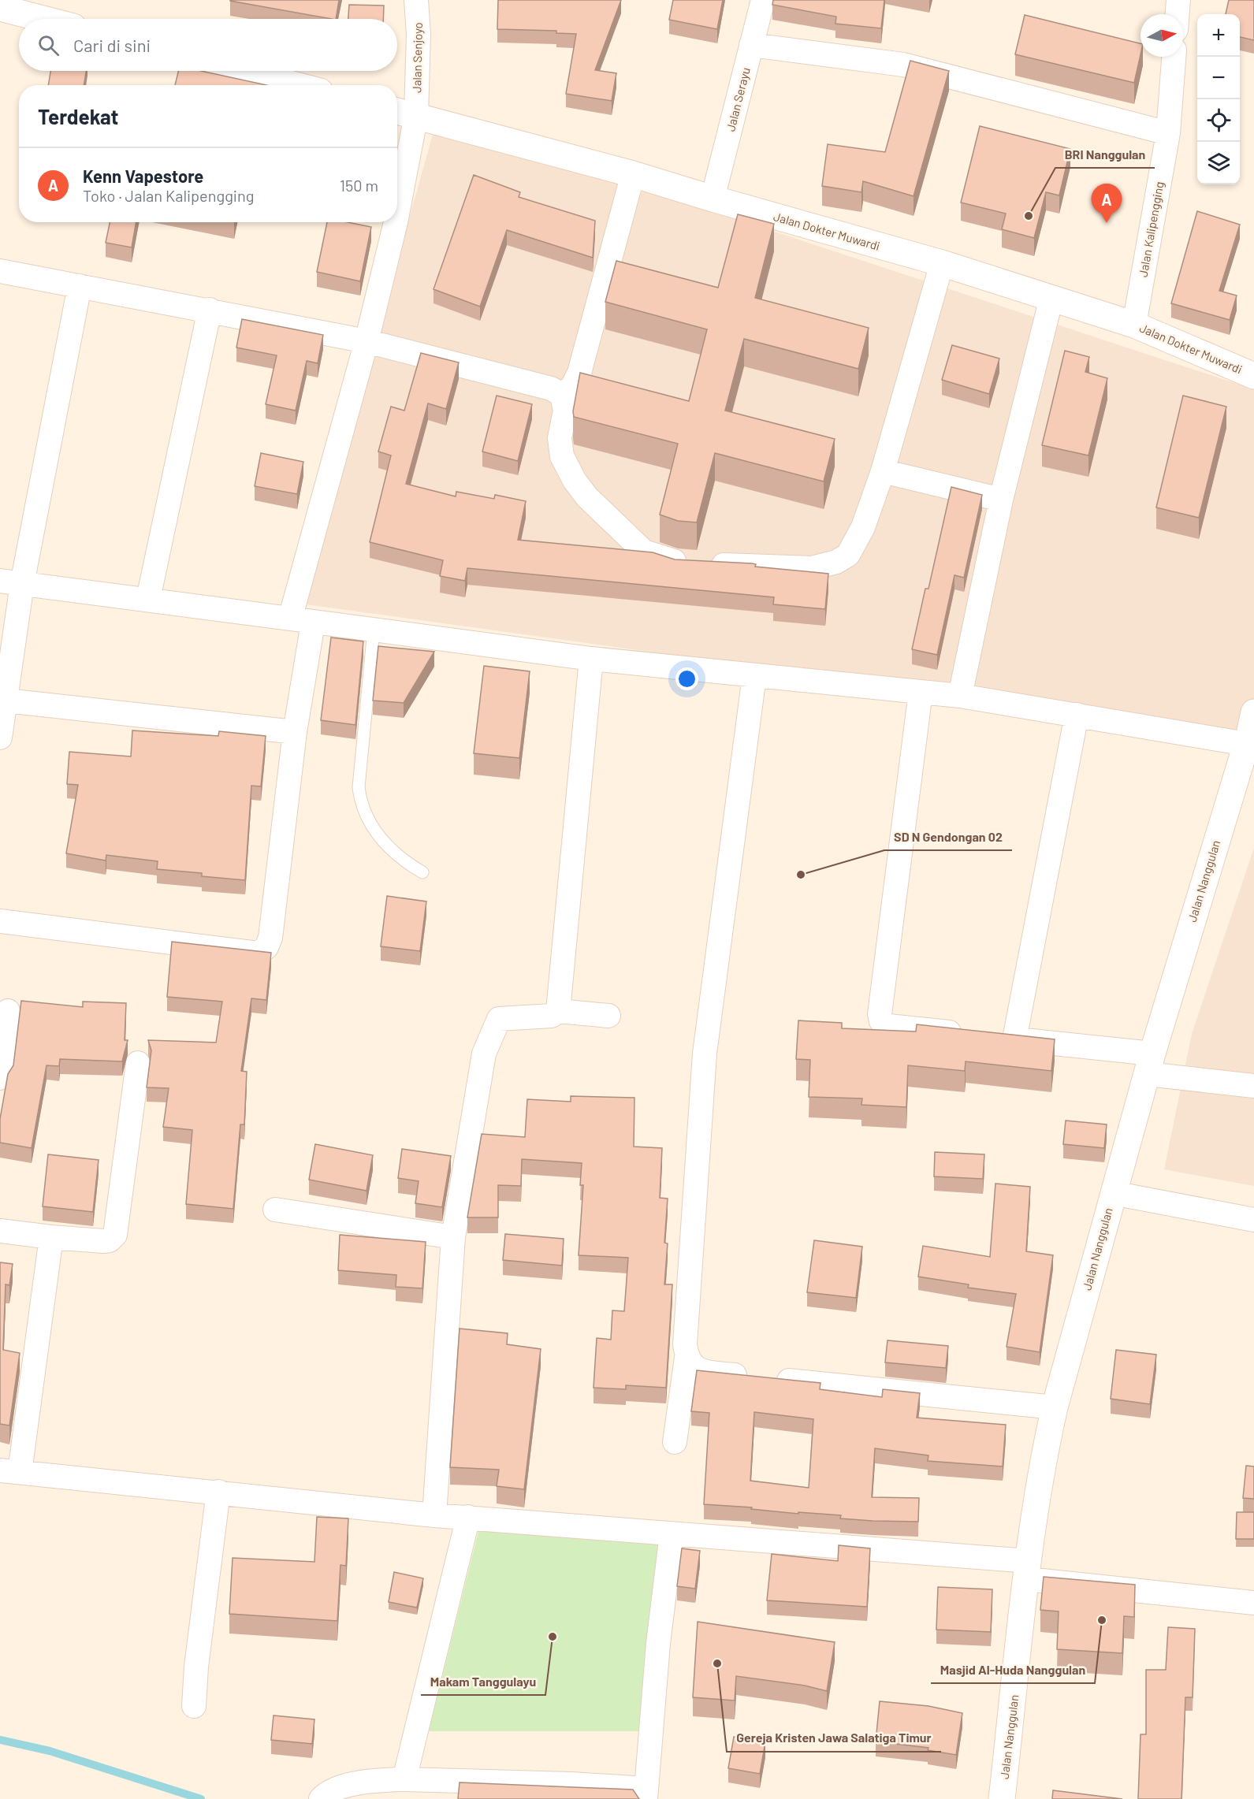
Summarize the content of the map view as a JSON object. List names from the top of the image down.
{
  "streets": {
    "street": [
      "Jalan Senjoyo",
      "Jalan Serayu",
      "Jalan Kalipengging",
      "Jalan Dokter Muwardi",
      "Jalan Nanggulan"
    ]
  },
  "crossings": [
    ["Jalan Senjoyo", "Jalan Dokter Muwardi"],
    ["Jalan Serayu", "Jalan Dokter Muwardi"],
    ["Jalan Kalipengging", "Jalan Dokter Muwardi"]
  ],
  "places": [
    "BRI Nanggulan",
    "SD N Gendongan 02",
    "Masjid Al-Huda Nanggulan",
    "Makam Tanggulayu",
    "Gereja Kristen Jawa Salatiga Timur"
  ],
  "north": "right",
  "page": {
    "map_buttons": ["+", "−"],
    "search": "Cari di sini",
    "heading": "Terdekat",
    "list": [
      {
        "mark": "A",
        "name": "Kenn Vapestore",
        "note": "Toko · Jalan Kalipengging",
        "value": "150 m"
      }
    ],
    "pins": "A"
  }
}
